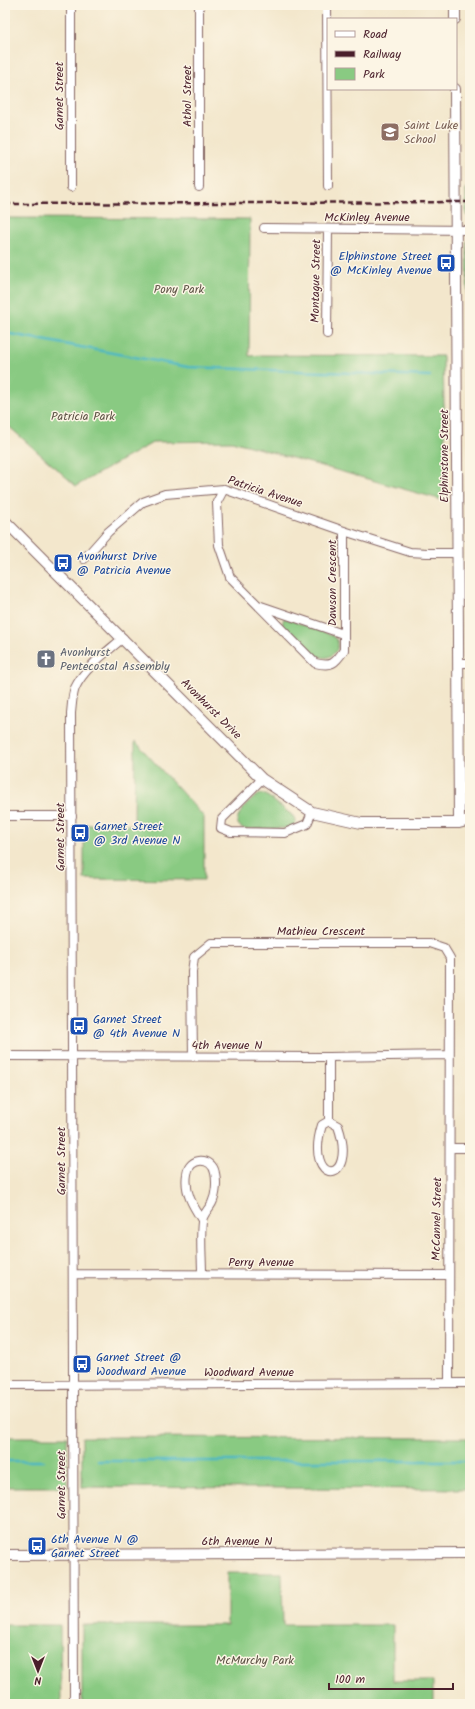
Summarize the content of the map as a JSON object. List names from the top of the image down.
{
  "streets": {
    "street": [
      "Garnet Street",
      "Athol Street",
      "McKinley Avenue",
      "Montague Street",
      "Elphinstone Street",
      "Patricia Avenue",
      "Dawson Crescent",
      "Avonhurst Drive",
      "Mathieu Crescent",
      "4th Avenue N",
      "McCannel Street",
      "Perry Avenue",
      "Woodward Avenue",
      "6th Avenue N"
    ]
  },
  "crossings": [
    ["Garnet Street", "Avonhurst Drive"],
    ["Garnet Street", "4th Avenue N"],
    ["Garnet Street", "Perry Avenue"],
    ["Garnet Street", "Woodward Avenue"],
    ["Garnet Street", "6th Avenue N"],
    ["McKinley Avenue", "Montague Street"],
    ["McKinley Avenue", "Elphinstone Street"],
    ["Elphinstone Street", "Patricia Avenue"],
    ["Elphinstone Street", "Avonhurst Drive"],
    ["Patricia Avenue", "Dawson Crescent"],
    ["Mathieu Crescent", "4th Avenue N"],
    ["Mathieu Crescent", "McCannel Street"],
    ["4th Avenue N", "McCannel Street"],
    ["McCannel Street", "Perry Avenue"],
    ["McCannel Street", "Woodward Avenue"]
  ],
  "parks": ["Pony Park", "Patricia Park", "McMurchy Park"],
  "places": {
    "school or university": ["Saint Luke School"],
    "bus stop": [
      "Elphinstone Street @ McKinley Avenue",
      "Avonhurst Drive @ Patricia Avenue",
      "Garnet Street @ 3rd Avenue N",
      "Garnet Street @ 4th Avenue N",
      "Garnet Street @ Woodward Avenue",
      "6th Avenue N @ Garnet Street"
    ],
    "church": ["Avonhurst Pentecostal Assembly"]
  },
  "legend": ["Road", "Railway", "Park"],
  "scale_bar": "100 m",
  "north": "bottom"
}
